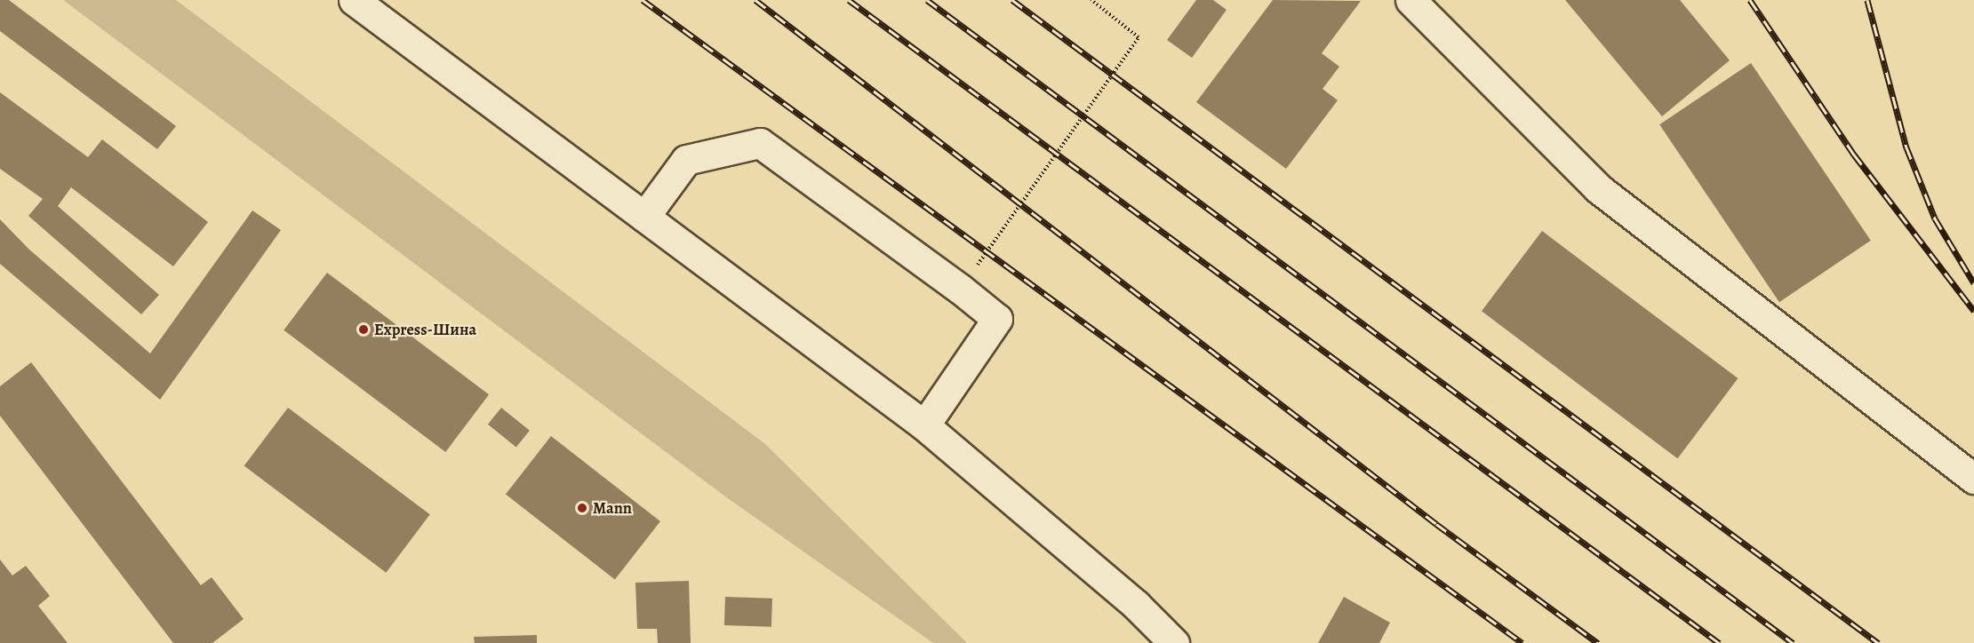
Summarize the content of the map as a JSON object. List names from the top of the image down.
{
  "places": ["Express-Шина", "Mann"]
}
